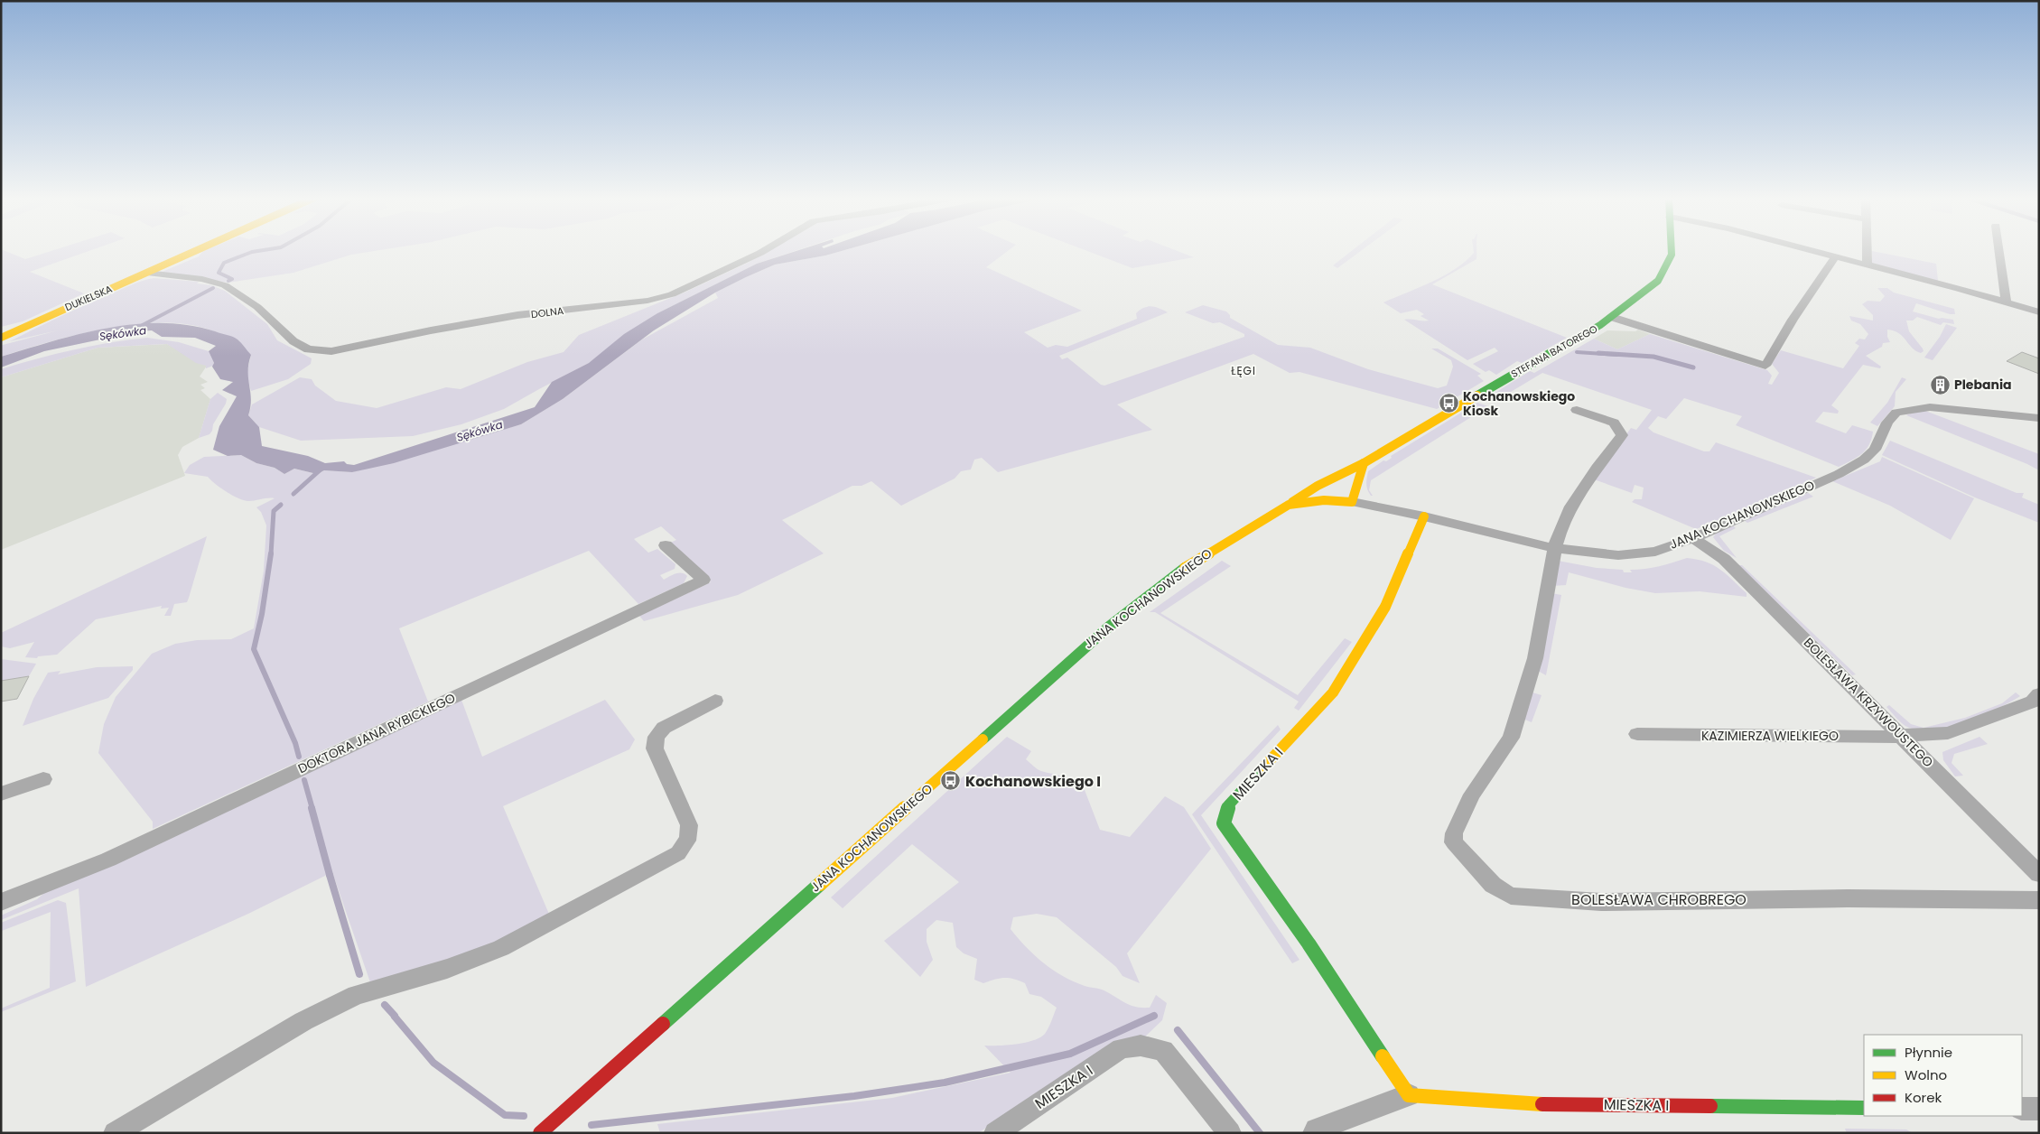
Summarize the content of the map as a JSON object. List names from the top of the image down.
{
  "streets": {
    "street": [
      "DUKIELSKA",
      "DOLNA",
      "STEFANA BATOREGO",
      "JANA KOCHANOWSKIEGO",
      "BOLESŁAWA KRZYWOUSTEGO",
      "DOKTORA JANA RYBICKIEGO",
      "KAZIMIERZA WIELKIEGO",
      "MIESZKA I",
      "BOLESŁAWA CHROBREGO"
    ]
  },
  "crossings": [
    ["DUKIELSKA", "DOLNA"],
    ["STEFANA BATOREGO", "JANA KOCHANOWSKIEGO"],
    ["JANA KOCHANOWSKIEGO", "BOLESŁAWA KRZYWOUSTEGO"],
    ["JANA KOCHANOWSKIEGO", "MIESZKA I"],
    ["JANA KOCHANOWSKIEGO", "BOLESŁAWA CHROBREGO"],
    ["BOLESŁAWA KRZYWOUSTEGO", "KAZIMIERZA WIELKIEGO"]
  ],
  "districts": ["ŁĘGI"],
  "water": ["Sękówka"],
  "places": {
    "building": ["Plebania"],
    "bus stop": ["Kochanowskiego Kiosk", "Kochanowskiego I"]
  },
  "legend": ["Płynnie", "Wolno", "Korek"]
}
